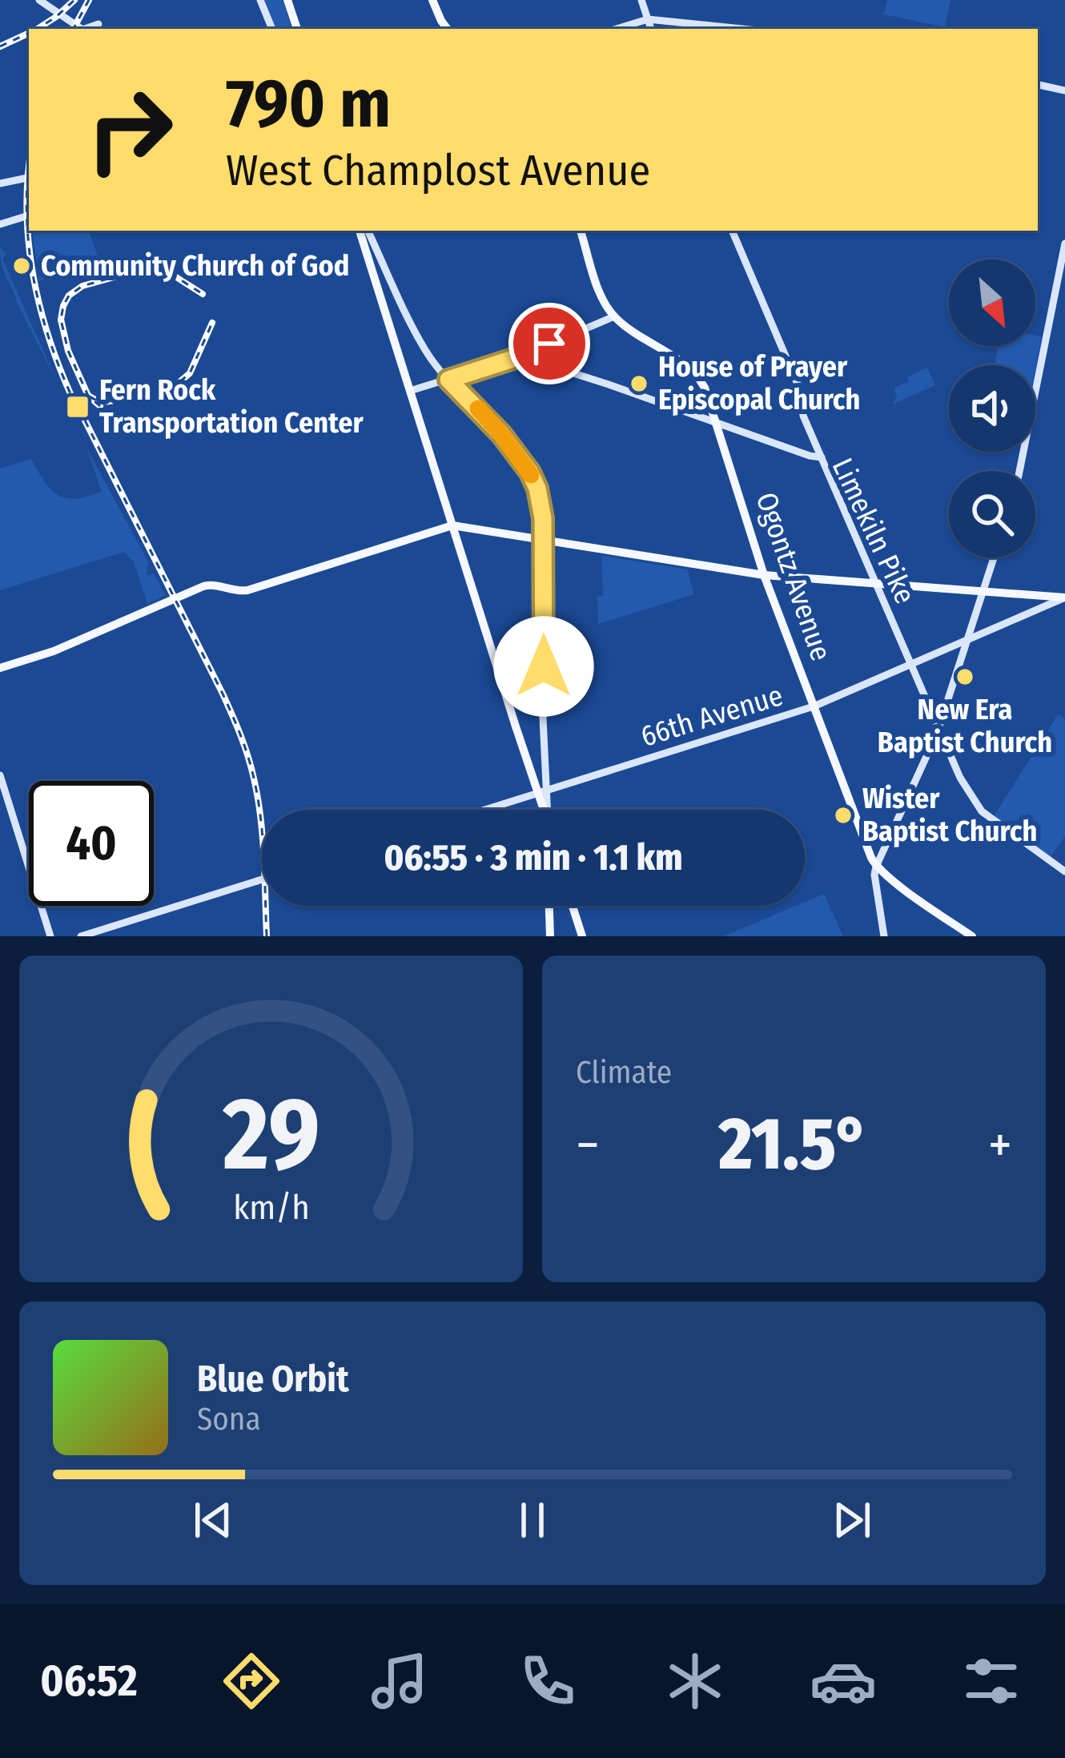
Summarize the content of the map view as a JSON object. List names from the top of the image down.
{
  "streets": {
    "main road": ["Ogontz Avenue"],
    "street": ["Limekiln Pike", "66th Avenue"]
  },
  "crossings": [
    ["Limekiln Pike", "Ogontz Avenue"],
    ["Limekiln Pike", "66th Avenue"],
    ["Ogontz Avenue", "66th Avenue"]
  ],
  "places": {
    "other": [
      "Community Church of God",
      "House of Prayer Episcopal Church",
      "New Era Baptist Church",
      "Wister Baptist Church"
    ],
    "transit": ["Fern Rock Transportation Center"]
  },
  "north": "bottom right",
  "page": {
    "turn": ["790 m", "West Champlost Avenue"],
    "limit": "40",
    "trip": "06:55 · 3 min · 1.1 km",
    "tile": "Climate",
    "heat": ["−", "21.5°", "+"],
    "song": ["Blue Orbit", "Sona"],
    "tabs": "06:52",
    "gauge": ["29", "km/h"]
  }
}
